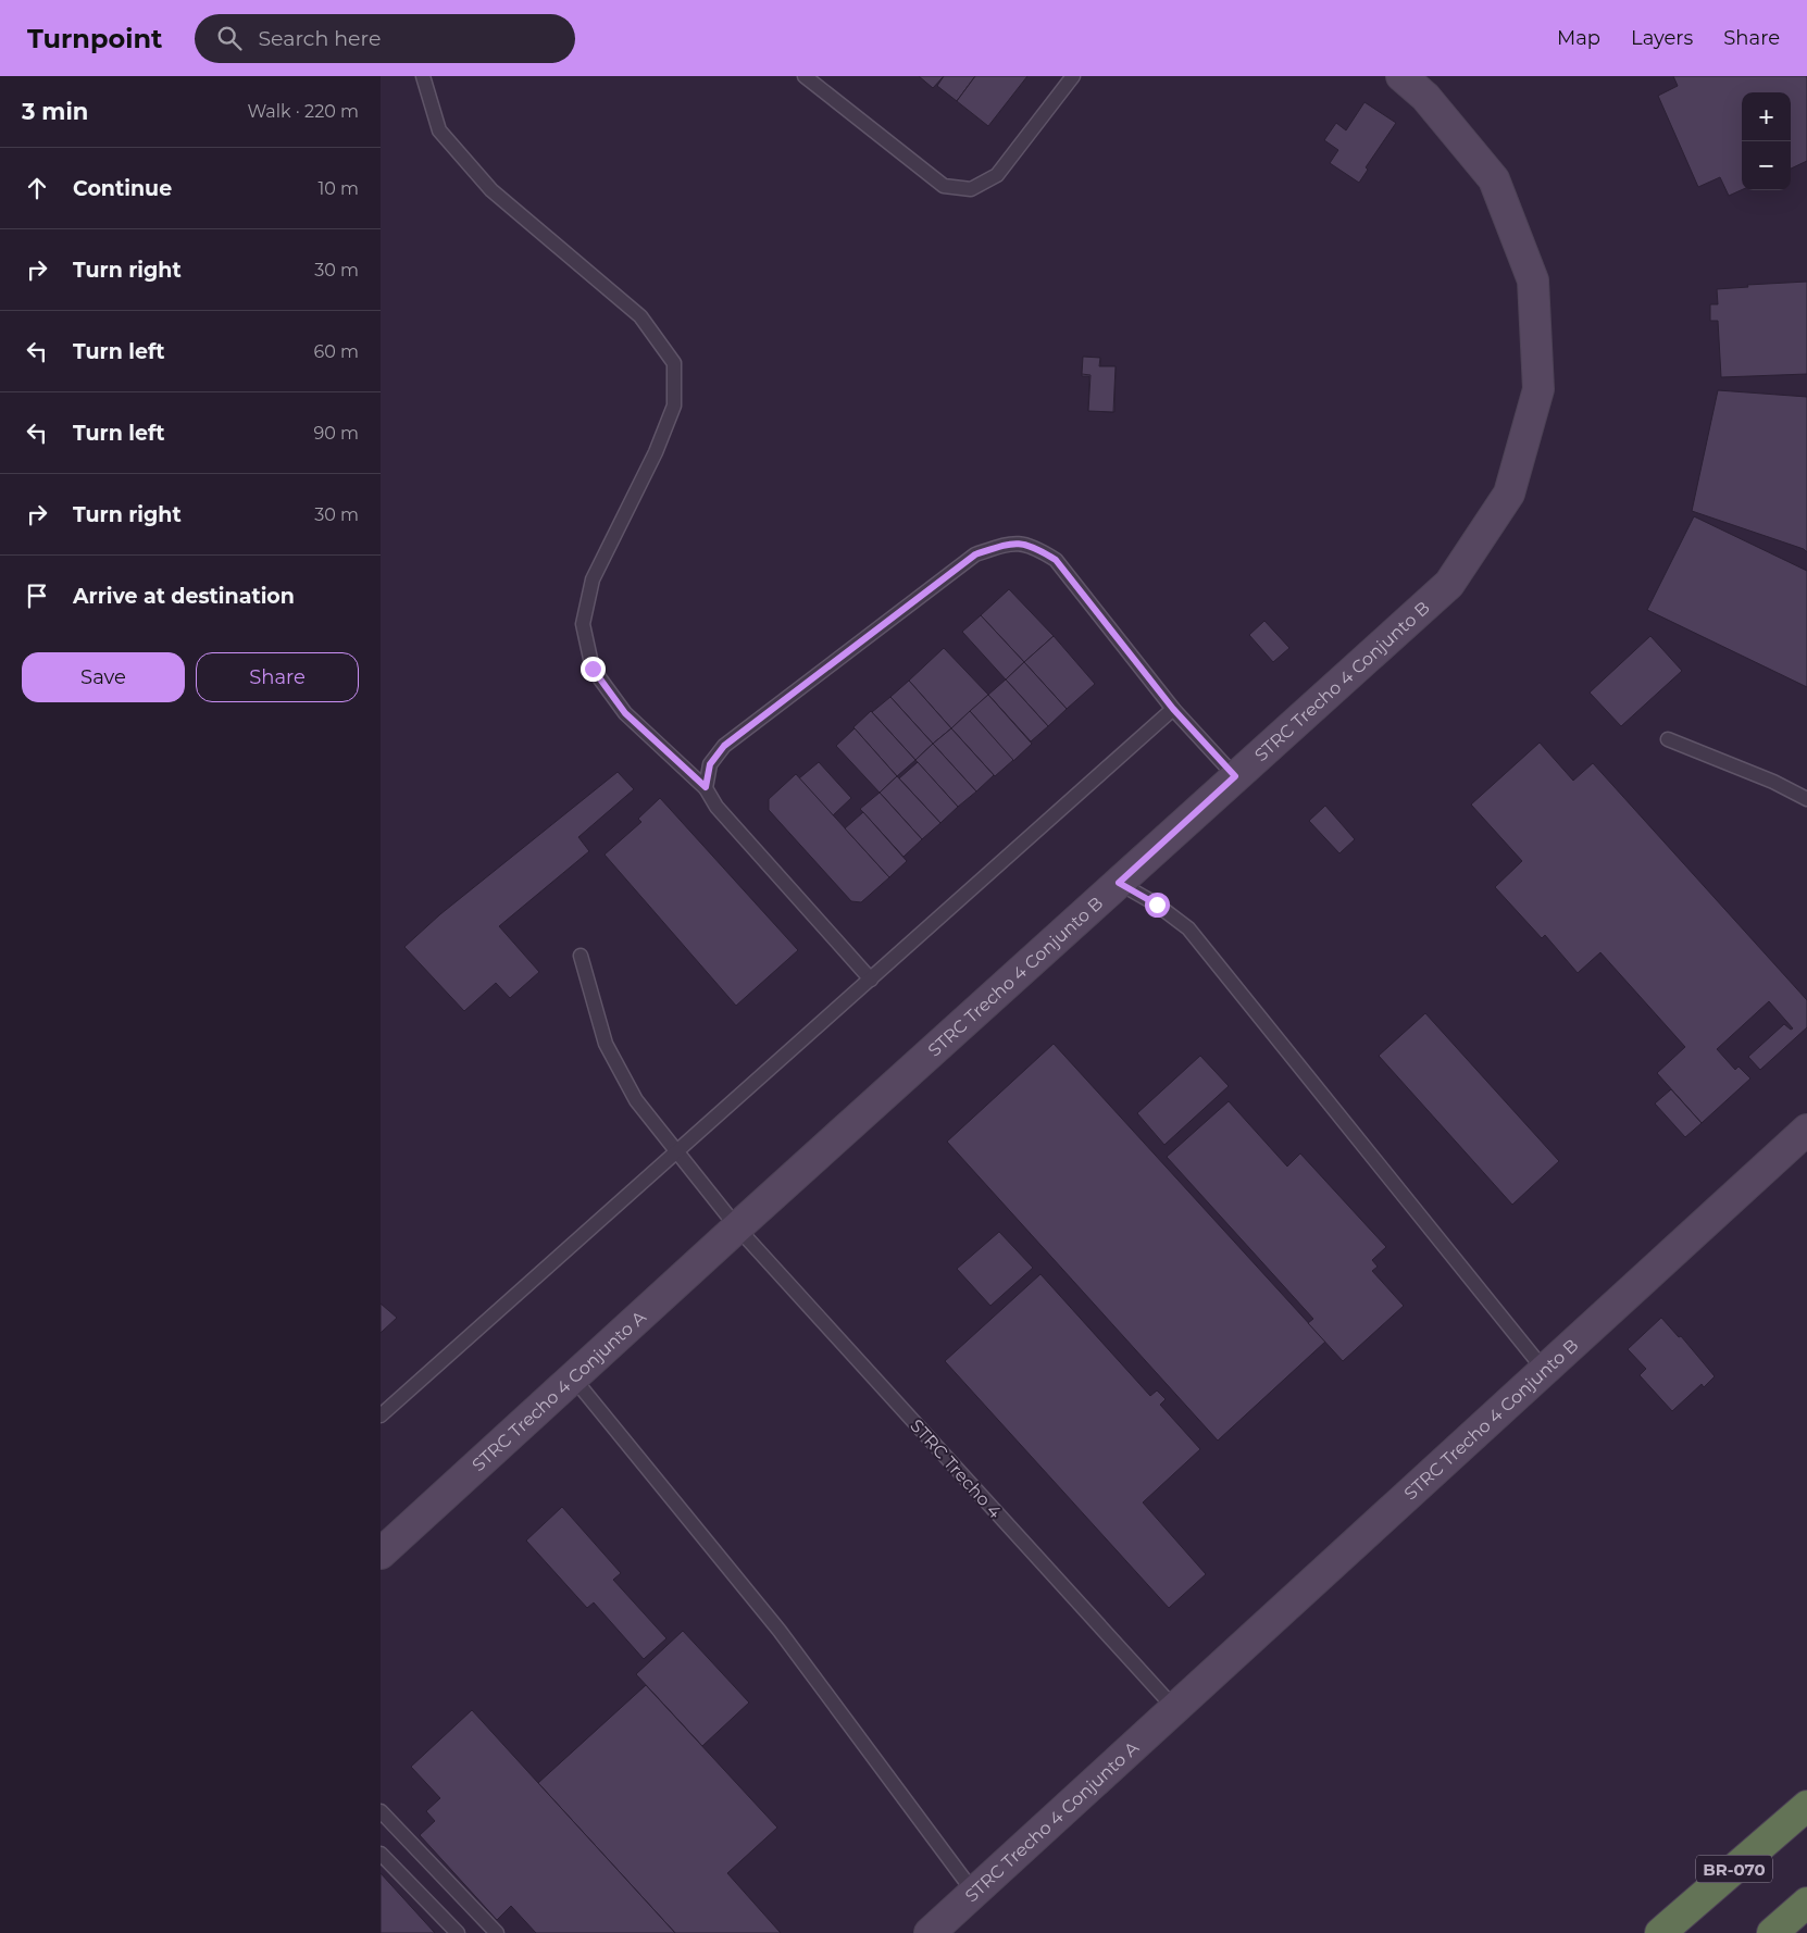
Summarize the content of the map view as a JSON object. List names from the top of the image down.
{
  "streets": {
    "highway": ["BR-070"],
    "street": ["STRC Trecho 4 Conjunto B", "STRC Trecho 4 Conjunto A"],
    "lane": ["STRC Trecho 4"]
  },
  "crossings": [
    ["STRC Trecho 4 Conjunto B", "STRC Trecho 4 Conjunto A"],
    ["STRC Trecho 4 Conjunto B", "STRC Trecho 4"],
    ["STRC Trecho 4 Conjunto A", "STRC Trecho 4"]
  ],
  "page": {
    "header": "Turnpoint",
    "search": "Search here",
    "nav": ["Map", "Layers", "Share"],
    "heading": ["3 min", "Walk · 220 m"],
    "map_buttons": ["+", "−"],
    "list": [
      ["Continue", "10 m"],
      ["Turn right", "30 m"],
      ["Turn left", "60 m"],
      ["Turn left", "90 m"],
      ["Turn right", "30 m"],
      "Arrive at destination"
    ],
    "buttons": ["Save", "Share"]
  }
}
